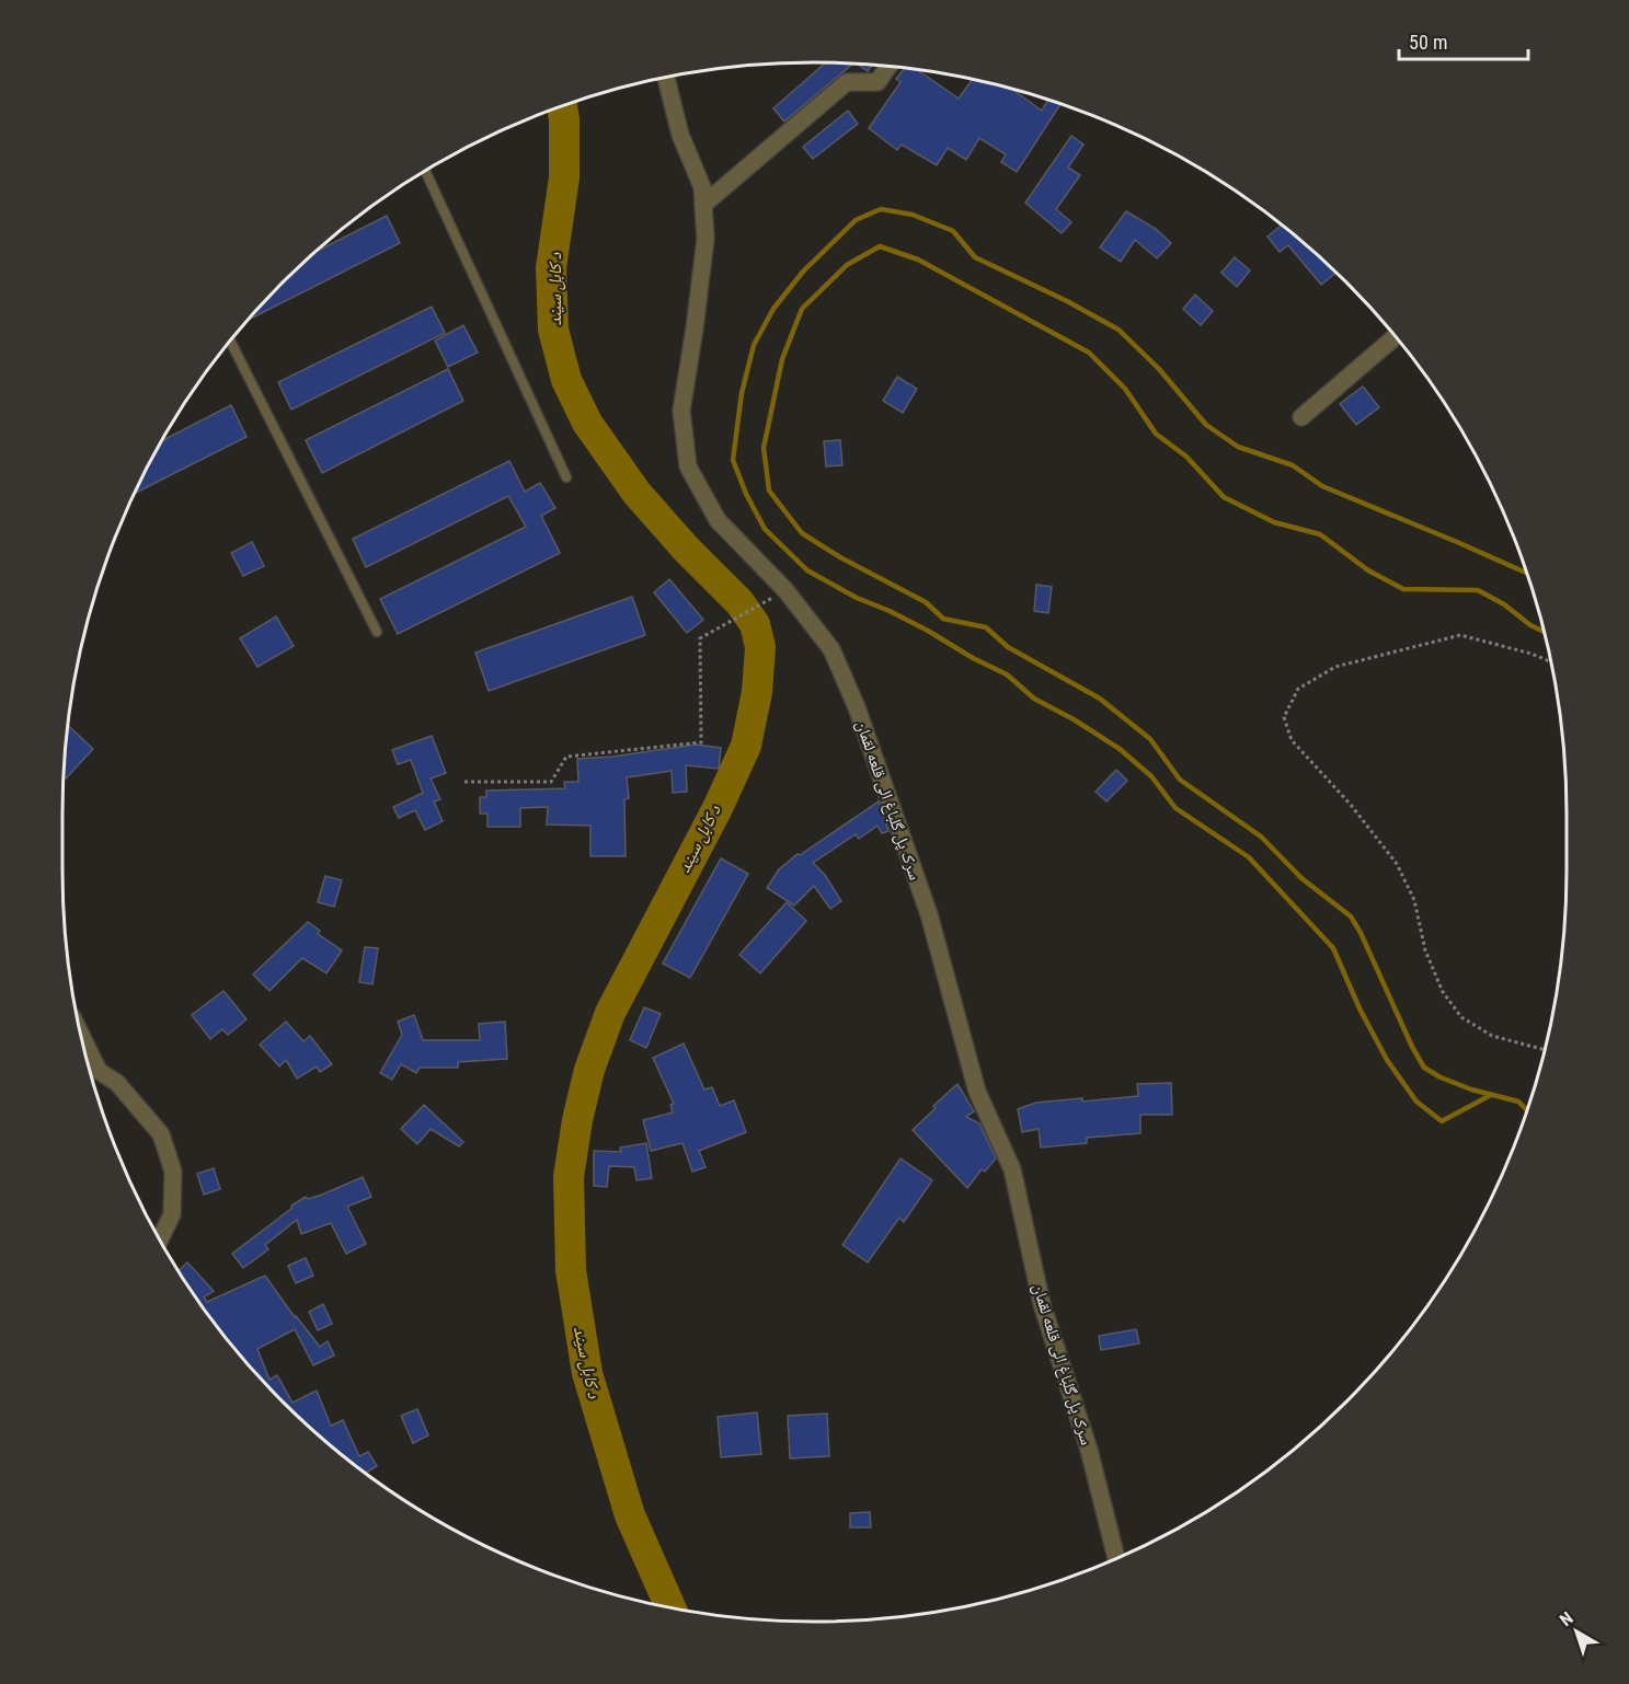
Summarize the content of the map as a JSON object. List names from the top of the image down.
{
  "streets": {
    "street": ["سرک پل گلباغ الی قلعه لقمان"]
  },
  "water": ["د کابل سيند"],
  "scale_bar": "50 m",
  "north": "top left"
}
